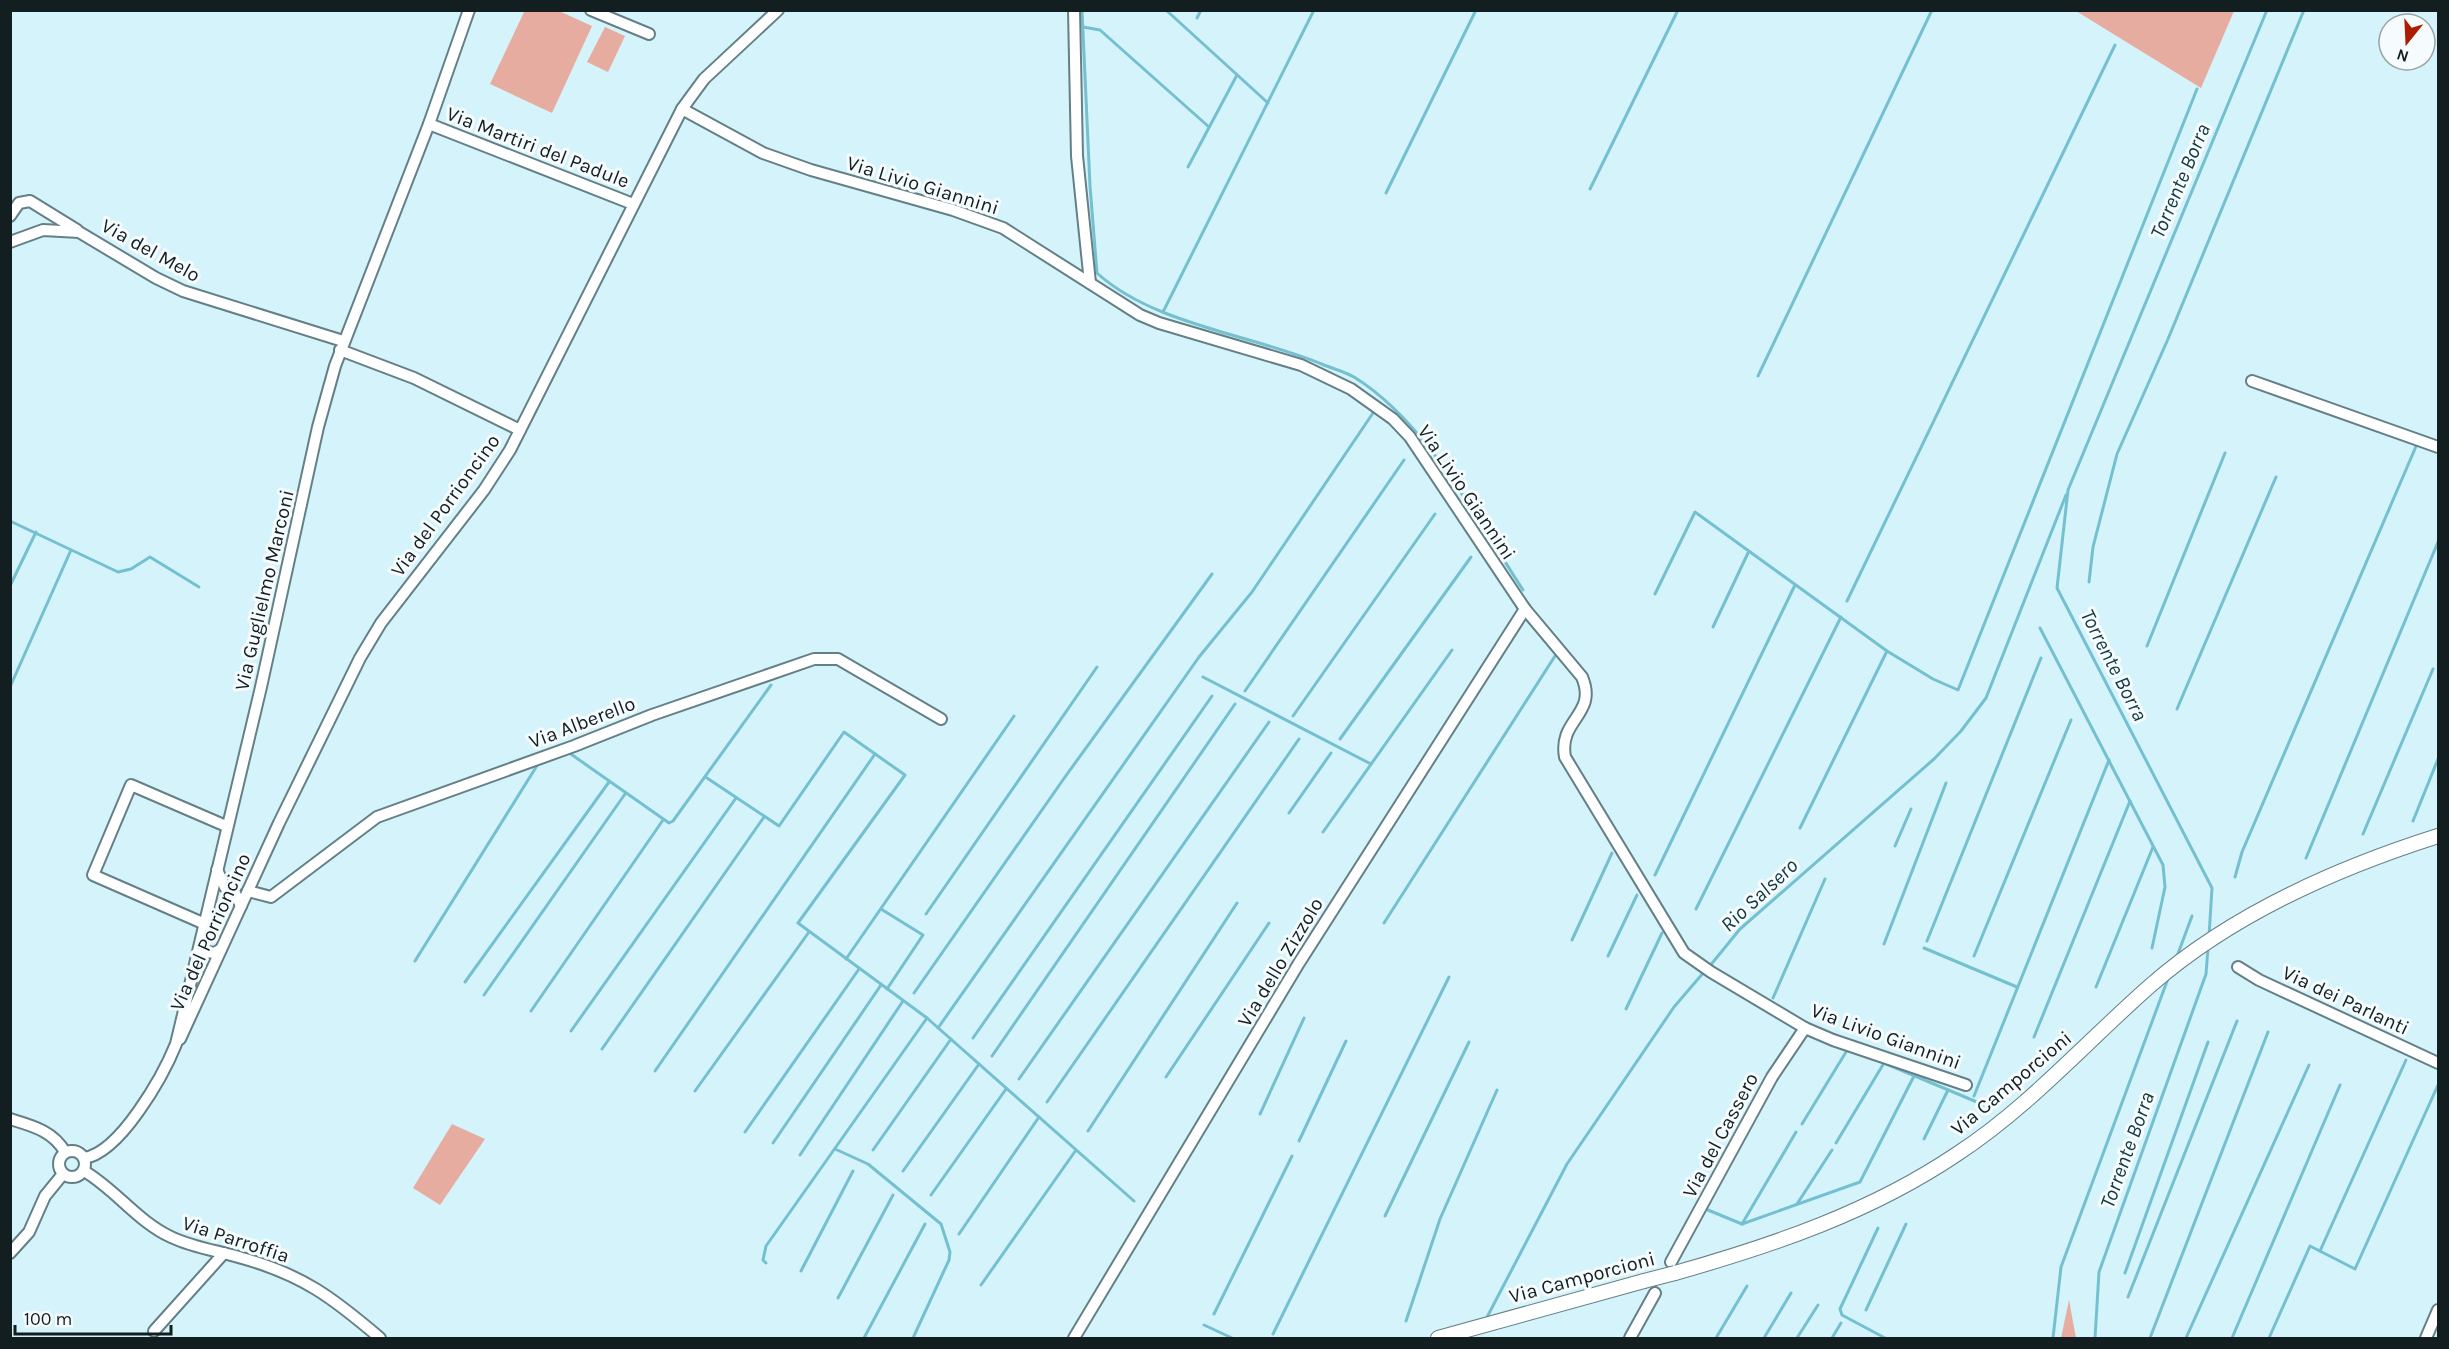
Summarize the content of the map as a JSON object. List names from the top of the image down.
{
  "streets": {
    "main road": ["Via Camporcioni"],
    "street": [
      "Via Martiri del Padule",
      "Via Livio Giannini",
      "Via del Melo",
      "Via del Porrioncino",
      "Via Guglielmo Marconi",
      "Via Alberello",
      "Via dello Zizzolo",
      "Via dei Parlanti",
      "Via del Cassero",
      "Via Parroffia"
    ]
  },
  "crossings": [
    ["Via Martiri del Padule", "Via del Porrioncino"],
    ["Via Martiri del Padule", "Via Guglielmo Marconi"],
    ["Via Livio Giannini", "Via del Porrioncino"],
    ["Via Livio Giannini", "Via dello Zizzolo"],
    ["Via Livio Giannini", "Via del Cassero"],
    ["Via del Melo", "Via del Porrioncino"],
    ["Via del Melo", "Via Guglielmo Marconi"],
    ["Via del Porrioncino", "Via Guglielmo Marconi"],
    ["Via del Porrioncino", "Via Alberello"],
    ["Via Guglielmo Marconi", "Via Parroffia"],
    ["Via Camporcioni", "Via del Cassero"]
  ],
  "water": ["Torrente Borra", "Rio Salsero"],
  "scale_bar": "100 m",
  "north": "bottom"
}
